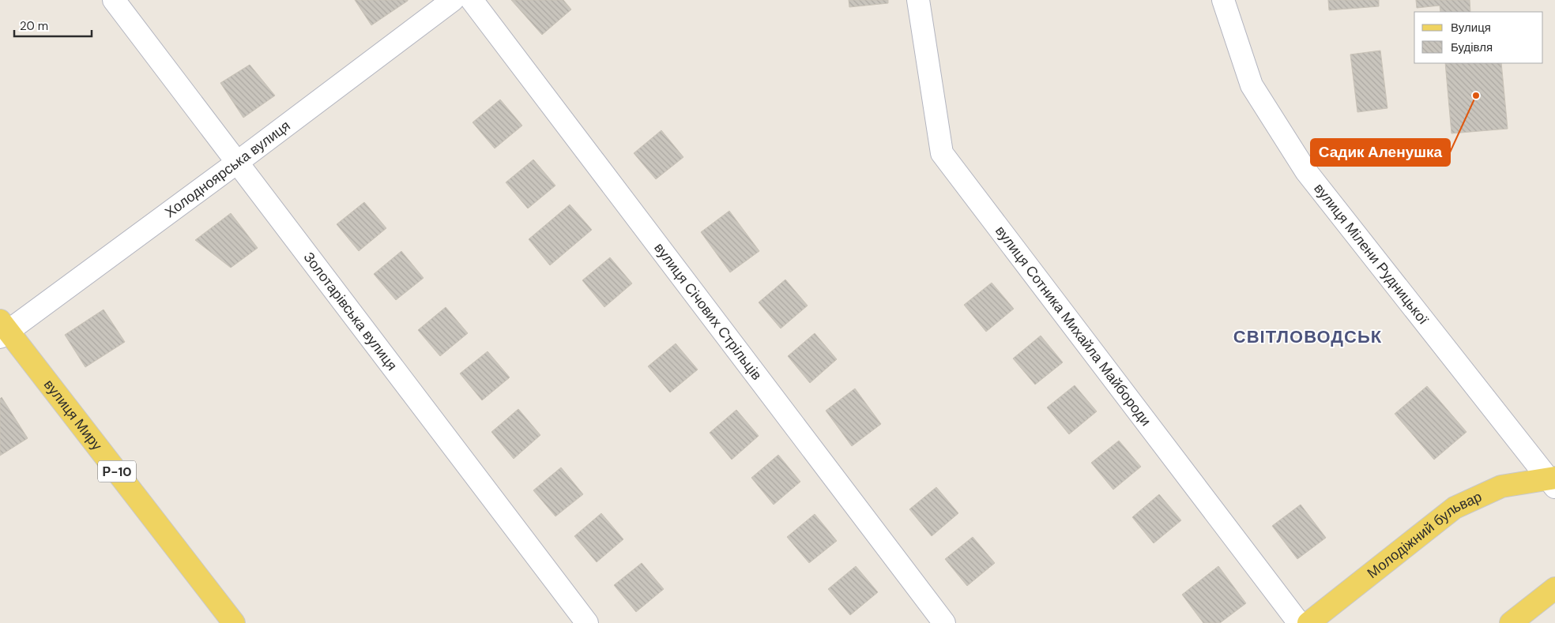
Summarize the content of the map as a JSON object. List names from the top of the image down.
{
  "streets": {
    "main road": ["вулиця Миру", "Р-10", "Молодіжний бульвар"],
    "street": [
      "Холодноярська вулиця",
      "вулиця Мілени Рудницької",
      "Золотарівська вулиця",
      "вулиця Січових Стрільців",
      "вулиця Сотника Михайла Майбороди"
    ]
  },
  "crossings": [
    ["Холодноярська вулиця", "Золотарівська вулиця"],
    ["Холодноярська вулиця", "вулиця Миру"],
    ["вулиця Мілени Рудницької", "Молодіжний бульвар"]
  ],
  "districts": ["СВІТЛОВОДСЬК"],
  "places": ["Садик Аленушка"],
  "legend": ["Вулиця", "Будівля"],
  "scale_bar": "20 m"
}
